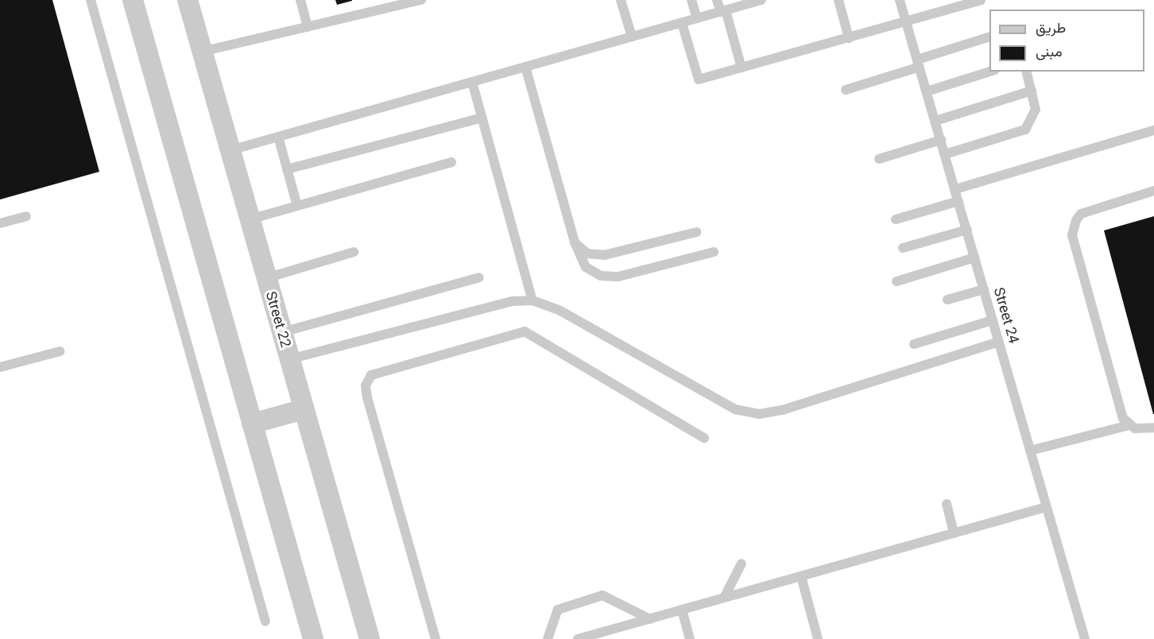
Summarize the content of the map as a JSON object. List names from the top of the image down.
{
  "streets": {
    "street": ["Street 22"],
    "lane": ["Street 24"]
  },
  "legend": ["طريق", "مبنى"]
}
